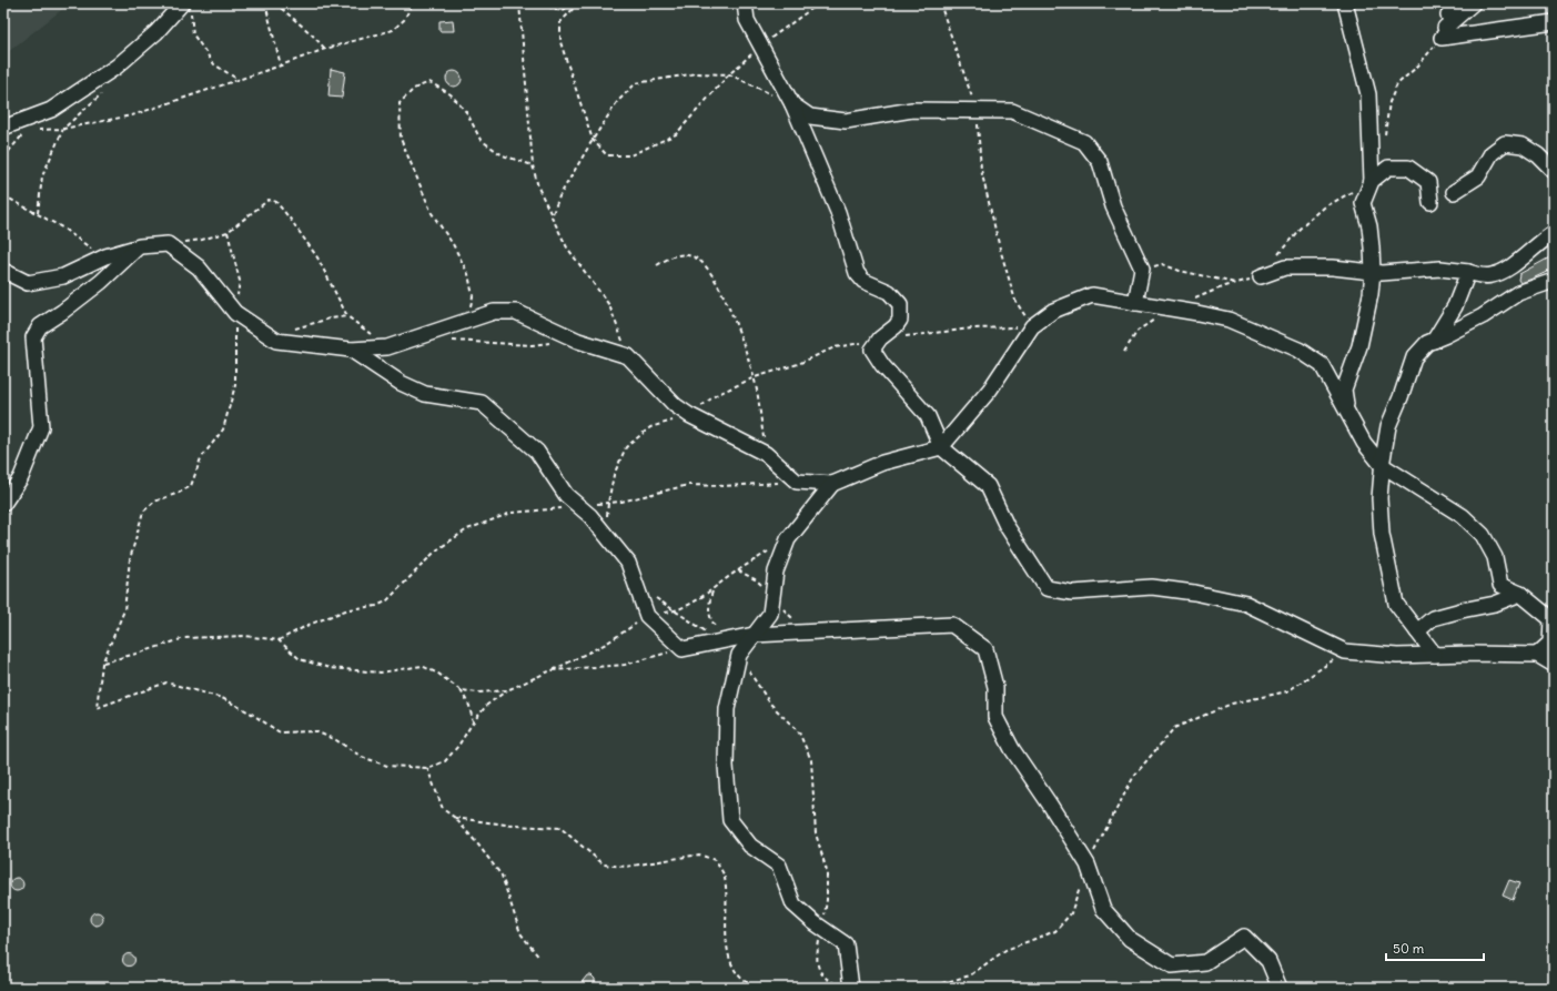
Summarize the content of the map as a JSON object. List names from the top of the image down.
{
  "scale_bar": "50 m"
}
